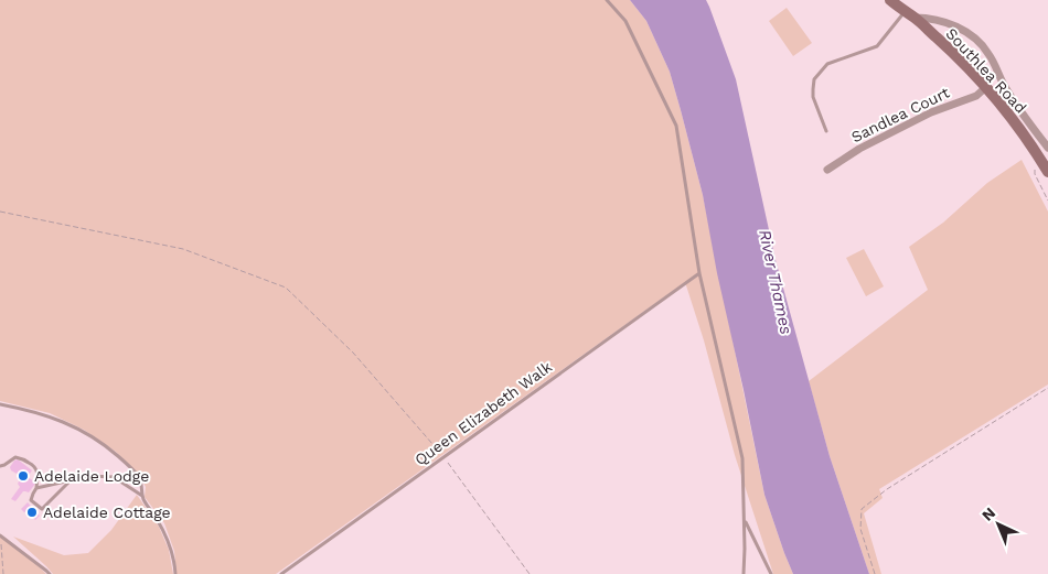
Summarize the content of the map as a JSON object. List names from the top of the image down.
{
  "streets": {
    "main road": ["Southlea Road"],
    "street": ["Sandlea Court"],
    "lane": ["Queen Elizabeth Walk"]
  },
  "crossings": [
    ["Southlea Road", "Sandlea Court"]
  ],
  "water": ["River Thames"],
  "places": ["Adelaide Lodge", "Adelaide Cottage"],
  "north": "top left"
}
